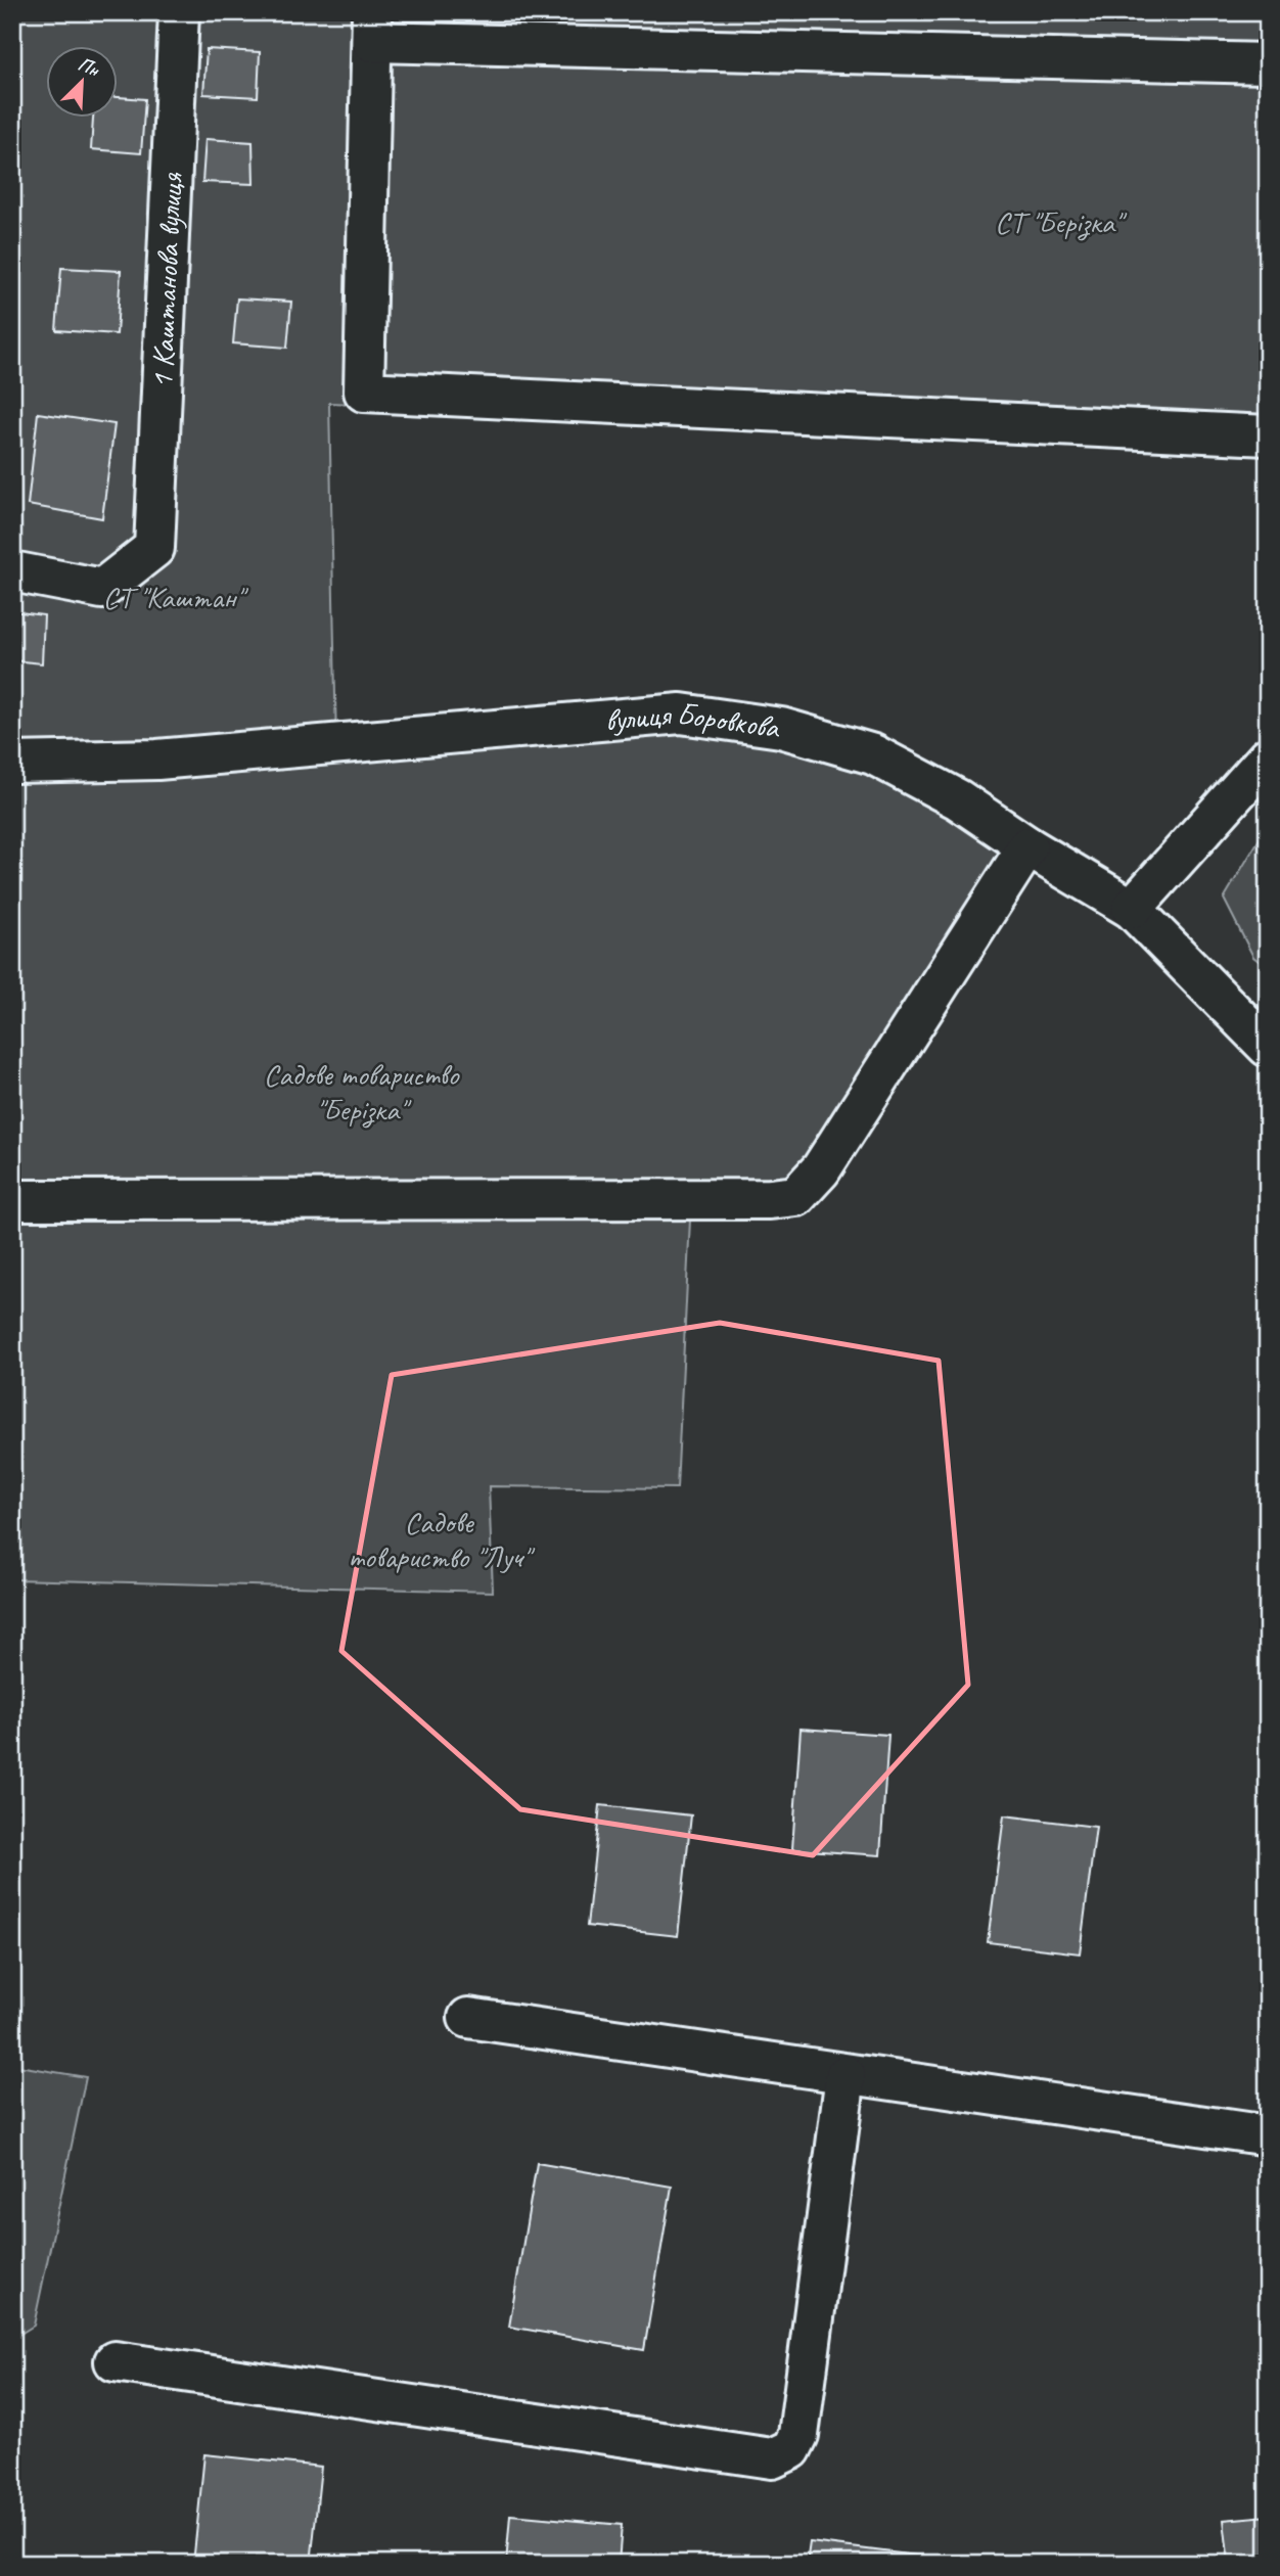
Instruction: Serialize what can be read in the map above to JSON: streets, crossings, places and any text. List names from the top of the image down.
{
  "streets": {
    "street": ["1 Каштанова вулиця", "вулиця Боровкова"]
  },
  "parks": [
    "СТ \"Берізка\"",
    "СТ \"Каштан\"",
    "Садове товариство \"Берізка\"",
    "Садове товариство \"Луч\""
  ],
  "north": "top right"
}
